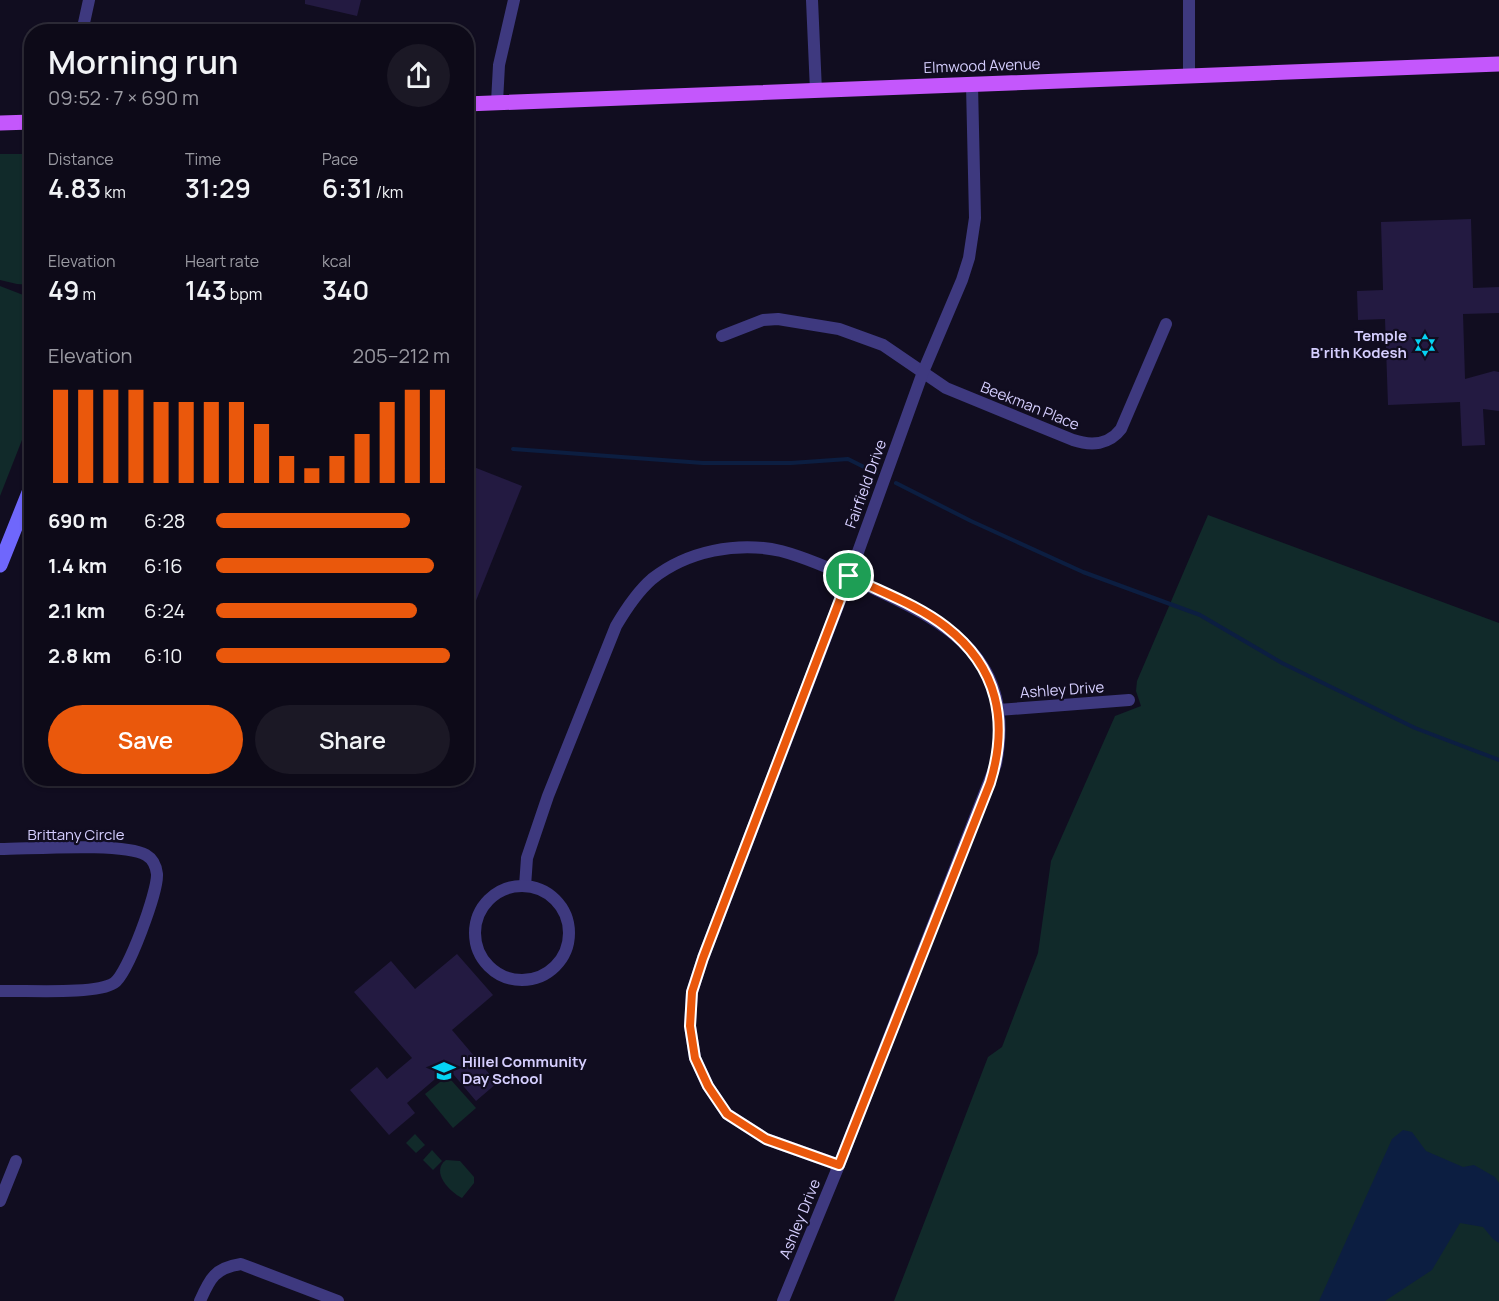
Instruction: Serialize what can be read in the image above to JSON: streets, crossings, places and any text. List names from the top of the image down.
{
  "streets": {
    "main road": ["Elmwood Avenue"],
    "street": [
      "Beekman Place",
      "Fairfield Drive",
      "Ashley Drive",
      "Brittany Circle"
    ]
  },
  "crossings": [
    ["Elmwood Avenue", "Fairfield Drive"],
    ["Beekman Place", "Fairfield Drive"],
    ["Fairfield Drive", "Ashley Drive"]
  ],
  "places": {
    "synagogue": ["Temple B'rith Kodesh"],
    "school or university": ["Hillel Community Day School"]
  },
  "page": {
    "heading": ["Morning run", "09:52 · 7 × 690 m"],
    "stats": [
      ["Distance", "4.83 km"],
      ["Time", "31:29"],
      ["Pace", "6:31 /km"],
      ["Elevation", "49 m"],
      ["Heart rate", "143 bpm"],
      ["kcal", "340"]
    ],
    "chart": ["Elevation", "205–212 m"],
    "list": [
      {
        "name": "690 m",
        "note": "6:28"
      },
      {
        "name": "1.4 km",
        "note": "6:16"
      },
      {
        "name": "2.1 km",
        "note": "6:24"
      },
      {
        "name": "2.8 km",
        "note": "6:10"
      }
    ],
    "buttons": ["Save", "Share"]
  }
}
